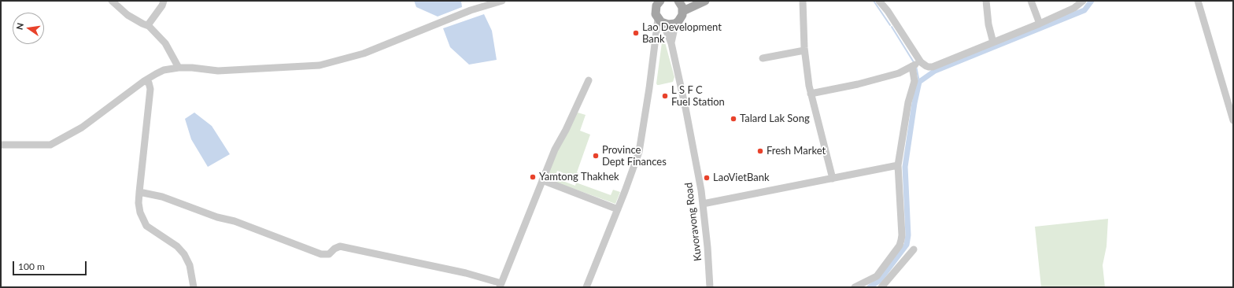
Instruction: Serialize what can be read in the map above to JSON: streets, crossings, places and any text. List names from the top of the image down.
{
  "streets": {
    "street": ["Kuvoravong Road"]
  },
  "places": [
    "Lao Development Bank",
    "L S F C Fuel Station",
    "Talard Lak Song",
    "Fresh Market",
    "Province Dept Finances",
    "Yamtong Thakhek",
    "LaoVietBank"
  ],
  "scale_bar": "100 m",
  "north": "left"
}
